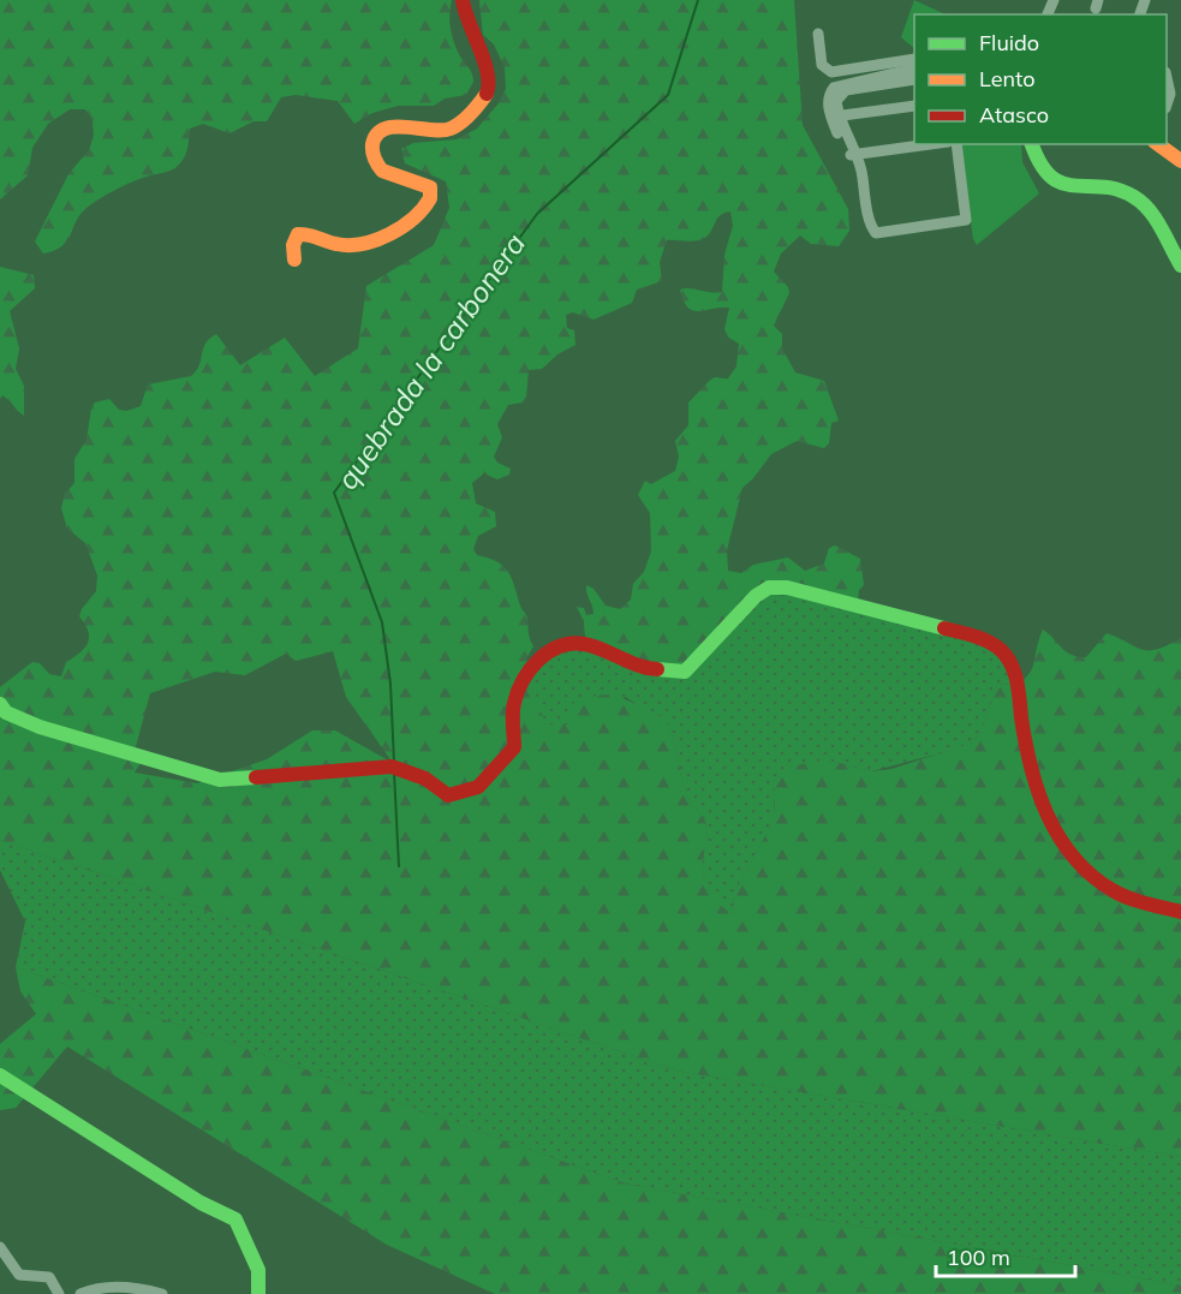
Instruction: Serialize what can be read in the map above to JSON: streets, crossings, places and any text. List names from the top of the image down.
{
  "water": ["quebrada la carbonera"],
  "legend": ["Fluido", "Lento", "Atasco"],
  "scale_bar": "100 m"
}
